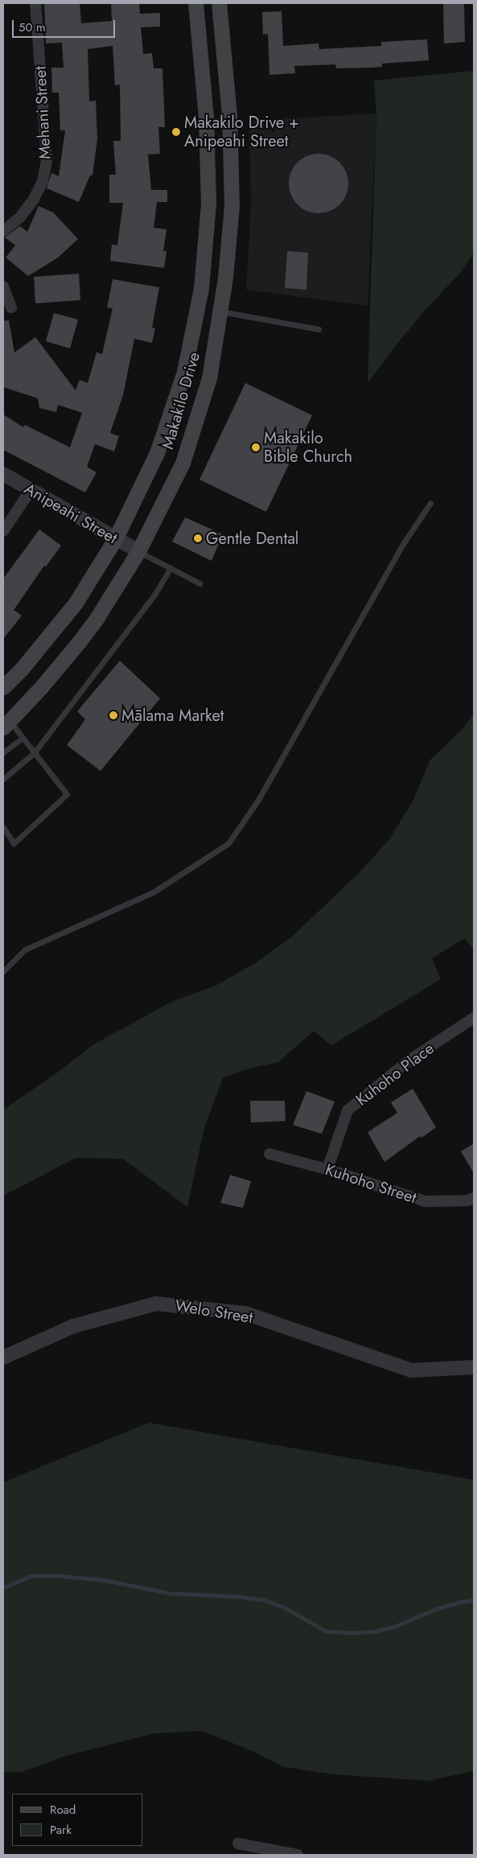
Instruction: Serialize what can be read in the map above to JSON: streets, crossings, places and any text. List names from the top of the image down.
{
  "streets": {
    "main road": ["Makakilo Drive"],
    "street": [
      "Mehani Street",
      "Anipeahi Street",
      "Kuhoho Place",
      "Kuhoho Street",
      "Welo Street"
    ]
  },
  "crossings": [
    ["Makakilo Drive", "Anipeahi Street"],
    ["Kuhoho Place", "Kuhoho Street"]
  ],
  "places": [
    "Makakilo Drive + Anipeahi Street",
    "Makakilo Bible Church",
    "Gentle Dental",
    "Mālama Market"
  ],
  "legend": ["Road", "Park"],
  "scale_bar": "50 m"
}
